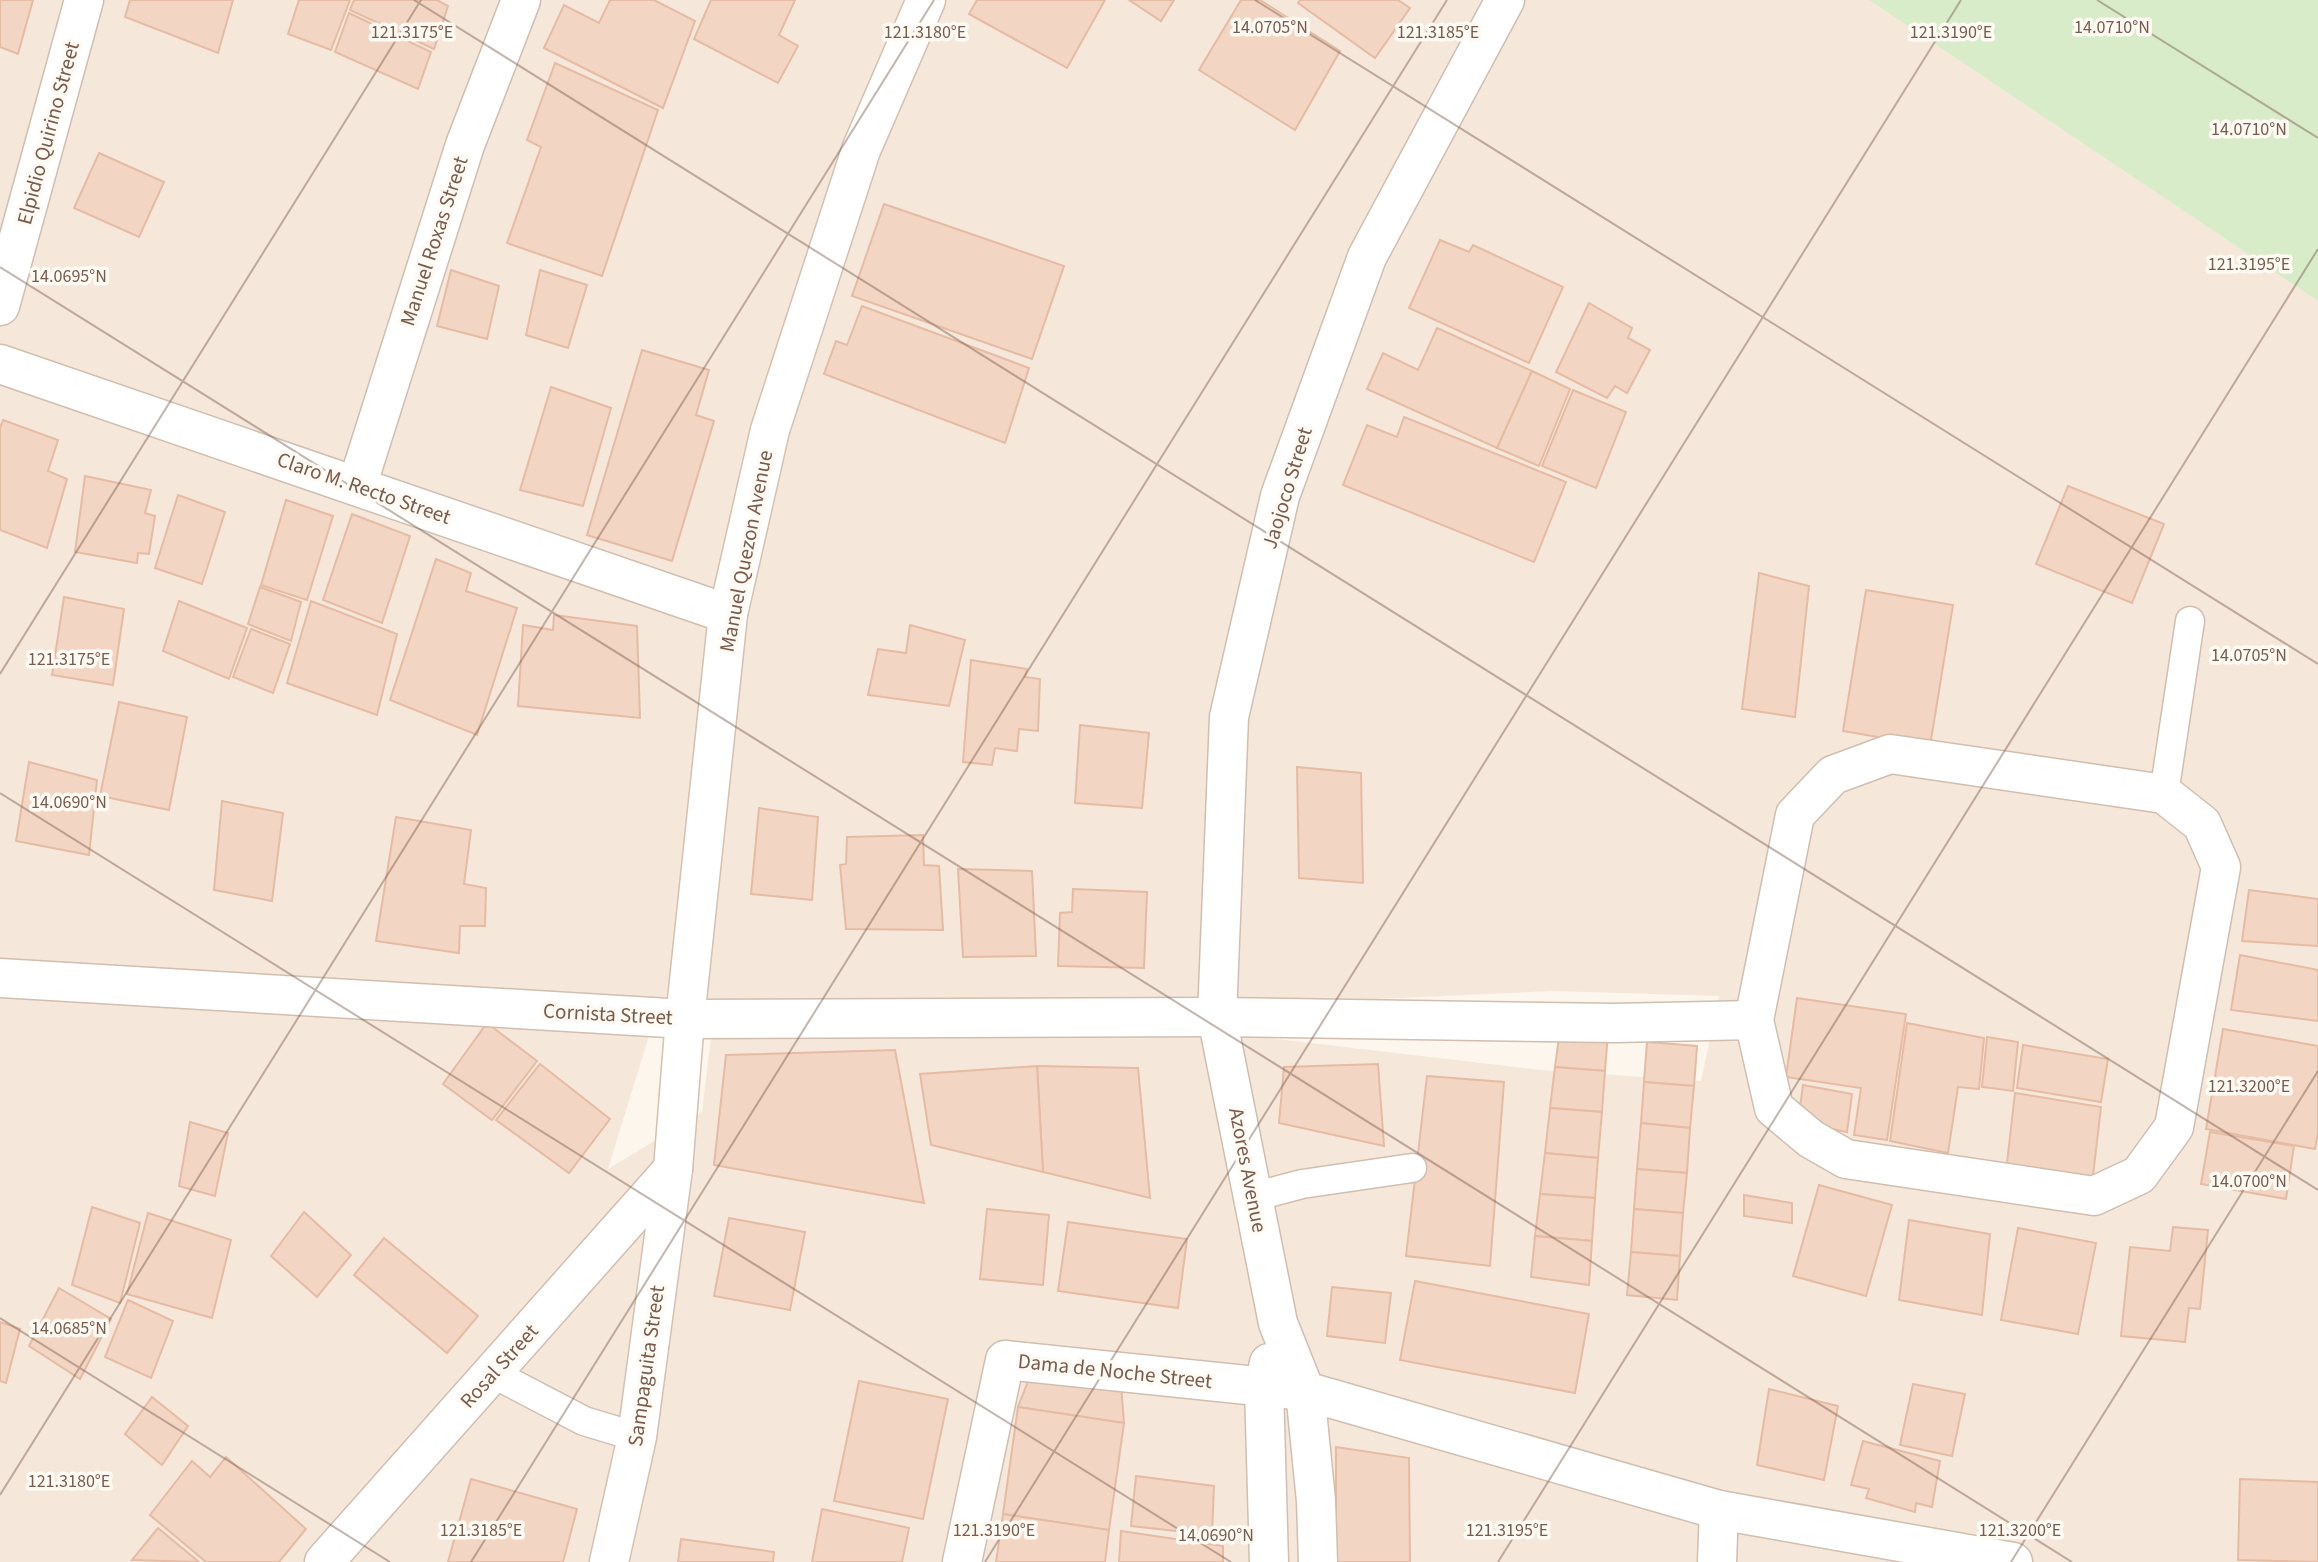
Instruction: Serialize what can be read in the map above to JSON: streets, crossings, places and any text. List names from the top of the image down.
{
  "streets": {
    "street": [
      "Elpidio Quirino Street",
      "Manuel Roxas Street",
      "Claro M. Recto Street",
      "Jaojoco Street",
      "Manuel Quezon Avenue",
      "Cornista Street",
      "Azores Avenue",
      "Rosal Street",
      "Sampaguita Street",
      "Dama de Noche Street"
    ]
  },
  "crossings": [
    ["Manuel Roxas Street", "Claro M. Recto Street"],
    ["Claro M. Recto Street", "Manuel Quezon Avenue"],
    ["Jaojoco Street", "Cornista Street"],
    ["Jaojoco Street", "Azores Avenue"],
    ["Manuel Quezon Avenue", "Cornista Street"],
    ["Manuel Quezon Avenue", "Rosal Street"],
    ["Manuel Quezon Avenue", "Sampaguita Street"],
    ["Cornista Street", "Azores Avenue"],
    ["Azores Avenue", "Dama de Noche Street"],
    ["Rosal Street", "Sampaguita Street"]
  ],
  "coordinates": [
    "14.0710°N",
    "14.0705°N",
    "121.3185°E",
    "121.3175°E",
    "121.3180°E",
    "121.3190°E",
    "121.3195°E",
    "14.0695°N",
    "14.0690°N",
    "121.3200°E",
    "14.0700°N",
    "14.0685°N"
  ]
}
